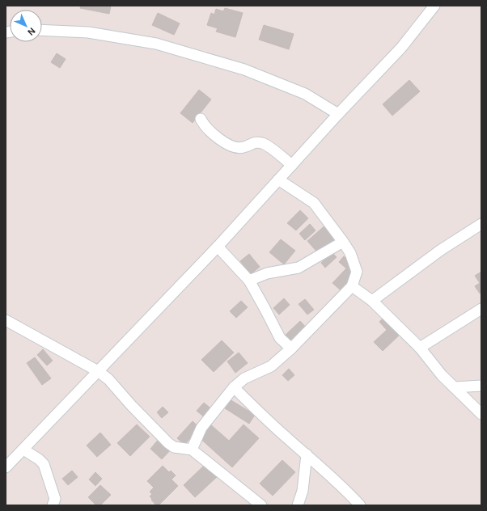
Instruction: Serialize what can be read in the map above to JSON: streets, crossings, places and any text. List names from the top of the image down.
{
  "north": "bottom right"
}
